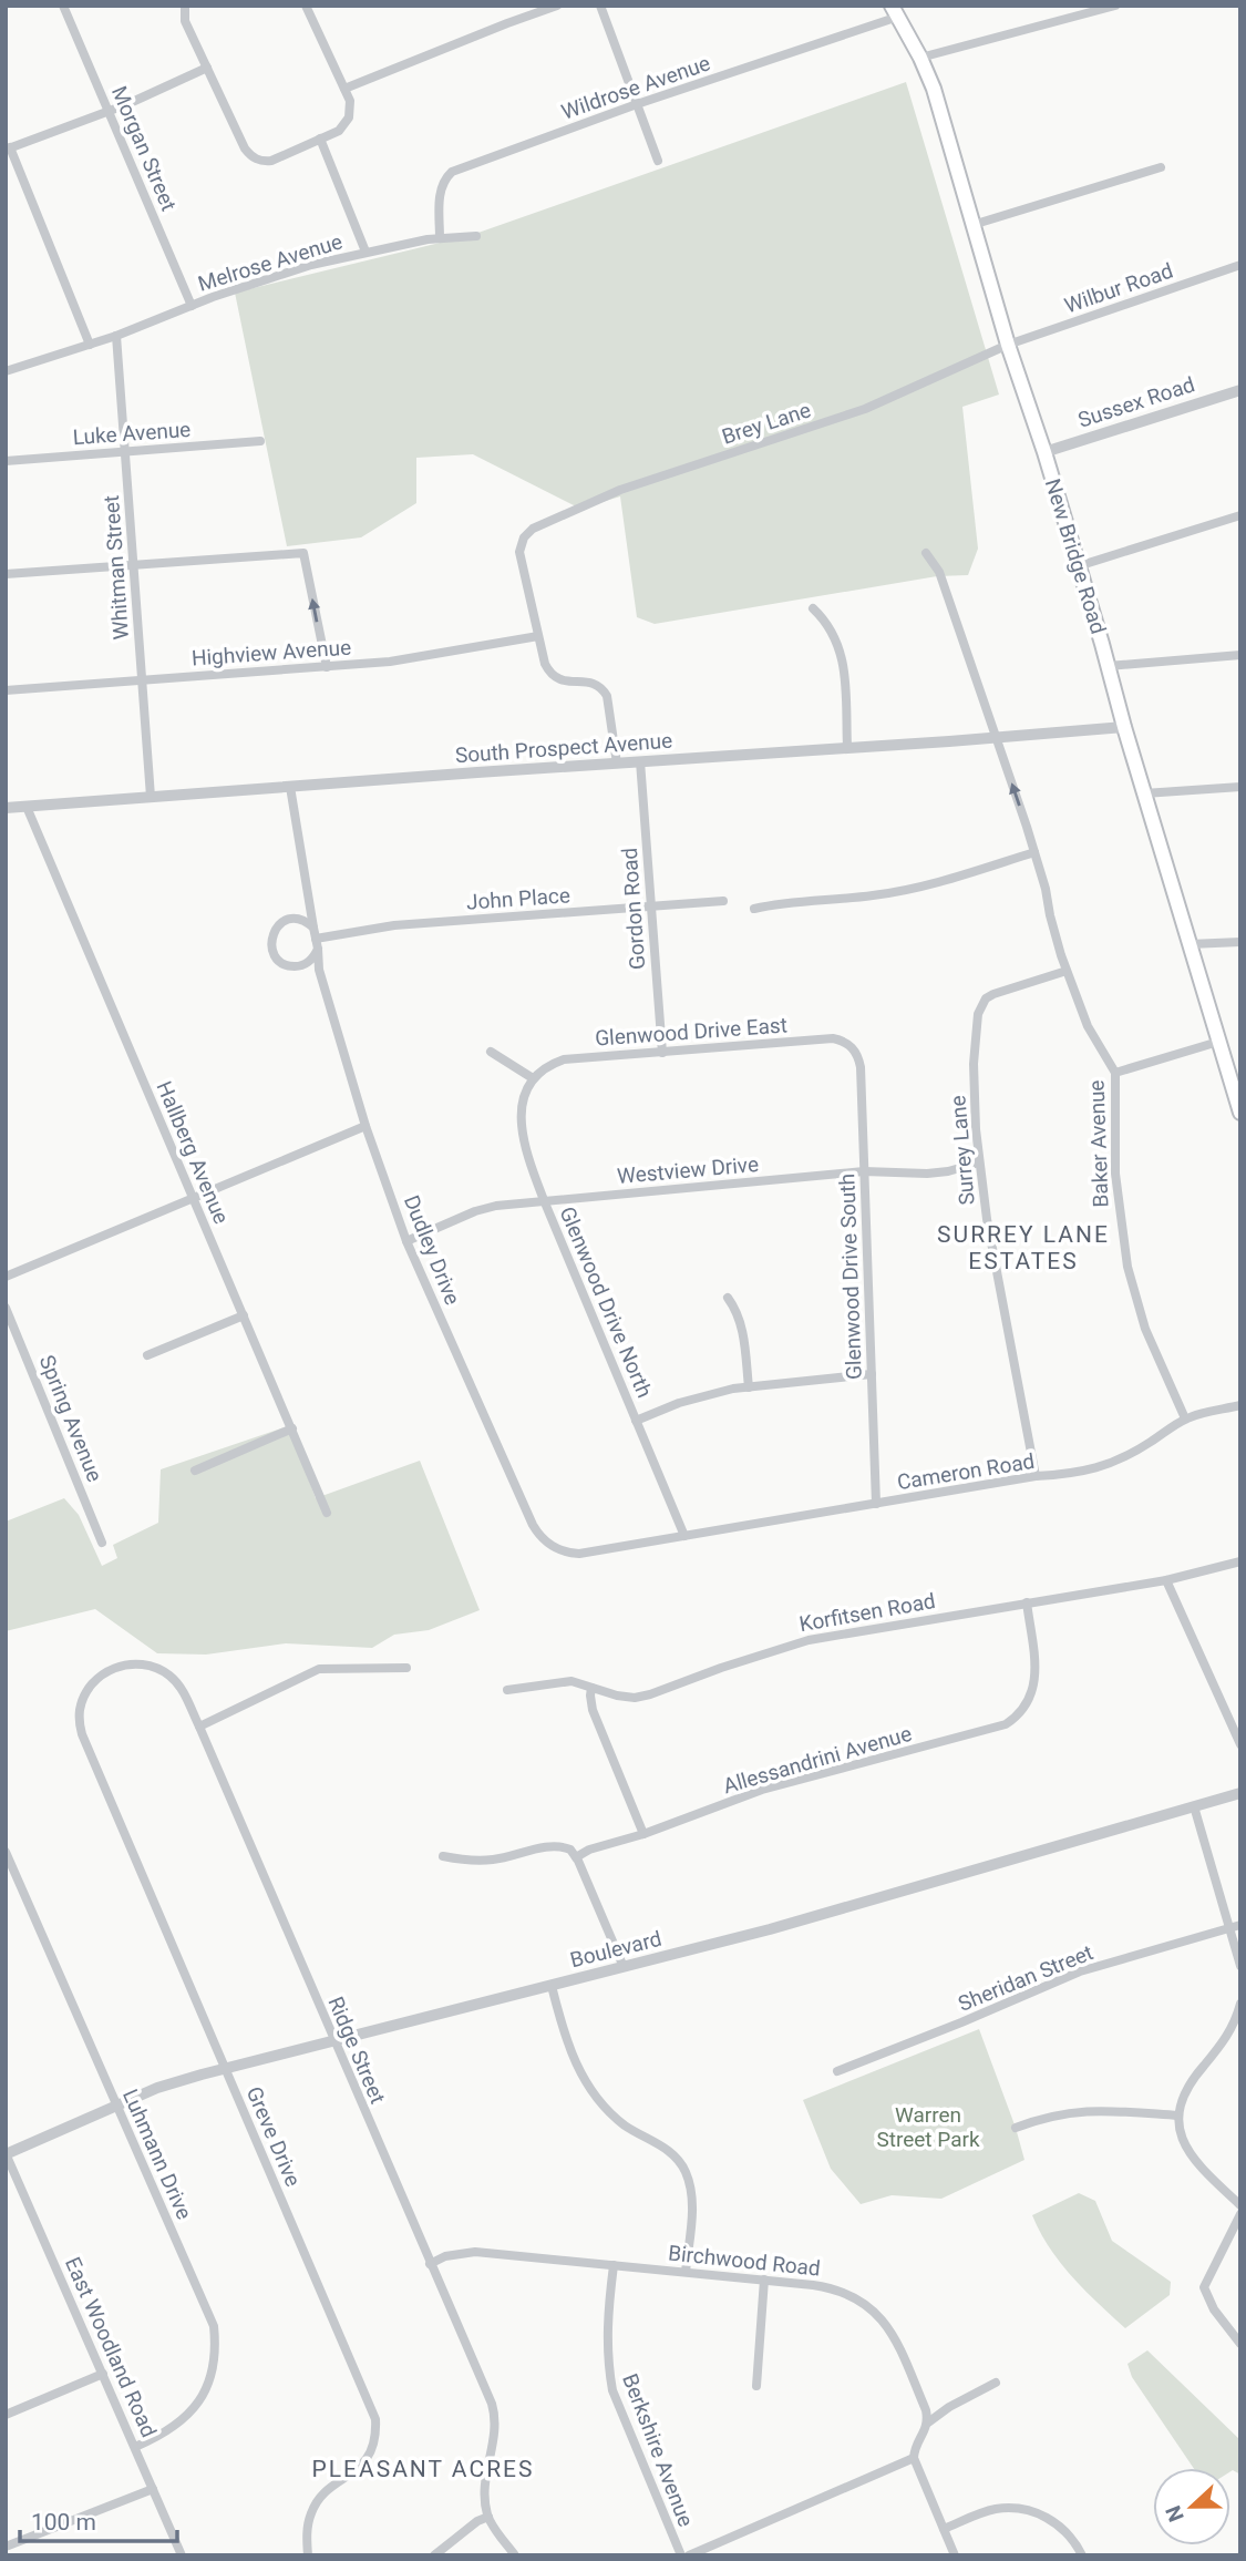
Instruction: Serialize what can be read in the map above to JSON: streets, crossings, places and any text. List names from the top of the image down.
{
  "streets": {
    "main road": ["New Bridge Road"],
    "street": [
      "Wildrose Avenue",
      "Morgan Street",
      "Melrose Avenue",
      "Wilbur Road",
      "Sussex Road",
      "Brey Lane",
      "Luke Avenue",
      "Whitman Street",
      "Highview Avenue",
      "South Prospect Avenue",
      "John Place",
      "Gordon Road",
      "Glenwood Drive East",
      "Baker Avenue",
      "Surrey Lane",
      "Hallberg Avenue",
      "Westview Drive",
      "Dudley Drive",
      "Glenwood Drive South",
      "Glenwood Drive North",
      "Spring Avenue",
      "Cameron Road",
      "Korfitsen Road",
      "Allessandrini Avenue",
      "Boulevard",
      "Sheridan Street",
      "Ridge Street",
      "Greve Drive",
      "Luhmann Drive",
      "Birchwood Road",
      "East Woodland Road",
      "Berkshire Avenue"
    ]
  },
  "crossings": [
    ["Wildrose Avenue", "Melrose Avenue"],
    ["Wildrose Avenue", "New Bridge Road"],
    ["Morgan Street", "Melrose Avenue"],
    ["Melrose Avenue", "Whitman Street"],
    ["Wilbur Road", "Brey Lane"],
    ["Wilbur Road", "New Bridge Road"],
    ["Sussex Road", "New Bridge Road"],
    ["Brey Lane", "New Bridge Road"],
    ["Brey Lane", "Highview Avenue"],
    ["Luke Avenue", "Whitman Street"],
    ["New Bridge Road", "South Prospect Avenue"],
    ["Whitman Street", "Highview Avenue"],
    ["Whitman Street", "South Prospect Avenue"],
    ["South Prospect Avenue", "Gordon Road"],
    ["South Prospect Avenue", "Baker Avenue"],
    ["South Prospect Avenue", "Hallberg Avenue"],
    ["South Prospect Avenue", "Dudley Drive"],
    ["John Place", "Gordon Road"],
    ["John Place", "Dudley Drive"],
    ["Gordon Road", "Glenwood Drive East"],
    ["Glenwood Drive East", "Glenwood Drive South"],
    ["Glenwood Drive East", "Glenwood Drive North"],
    ["Baker Avenue", "Surrey Lane"],
    ["Baker Avenue", "Cameron Road"],
    ["Surrey Lane", "Westview Drive"],
    ["Surrey Lane", "Cameron Road"],
    ["Westview Drive", "Dudley Drive"],
    ["Westview Drive", "Glenwood Drive South"],
    ["Westview Drive", "Glenwood Drive North"],
    ["Dudley Drive", "Cameron Road"],
    ["Glenwood Drive South", "Cameron Road"],
    ["Glenwood Drive North", "Cameron Road"],
    ["Korfitsen Road", "Allessandrini Avenue"],
    ["Boulevard", "Ridge Street"],
    ["Boulevard", "Greve Drive"],
    ["Boulevard", "Luhmann Drive"],
    ["Boulevard", "East Woodland Road"],
    ["Ridge Street", "Greve Drive"],
    ["Ridge Street", "Birchwood Road"],
    ["Luhmann Drive", "East Woodland Road"],
    ["Birchwood Road", "Berkshire Avenue"]
  ],
  "districts": ["SURREY LANE ESTATES", "PLEASANT ACRES"],
  "parks": ["Warren Street Park"],
  "scale_bar": "100 m",
  "north": "left"
}
